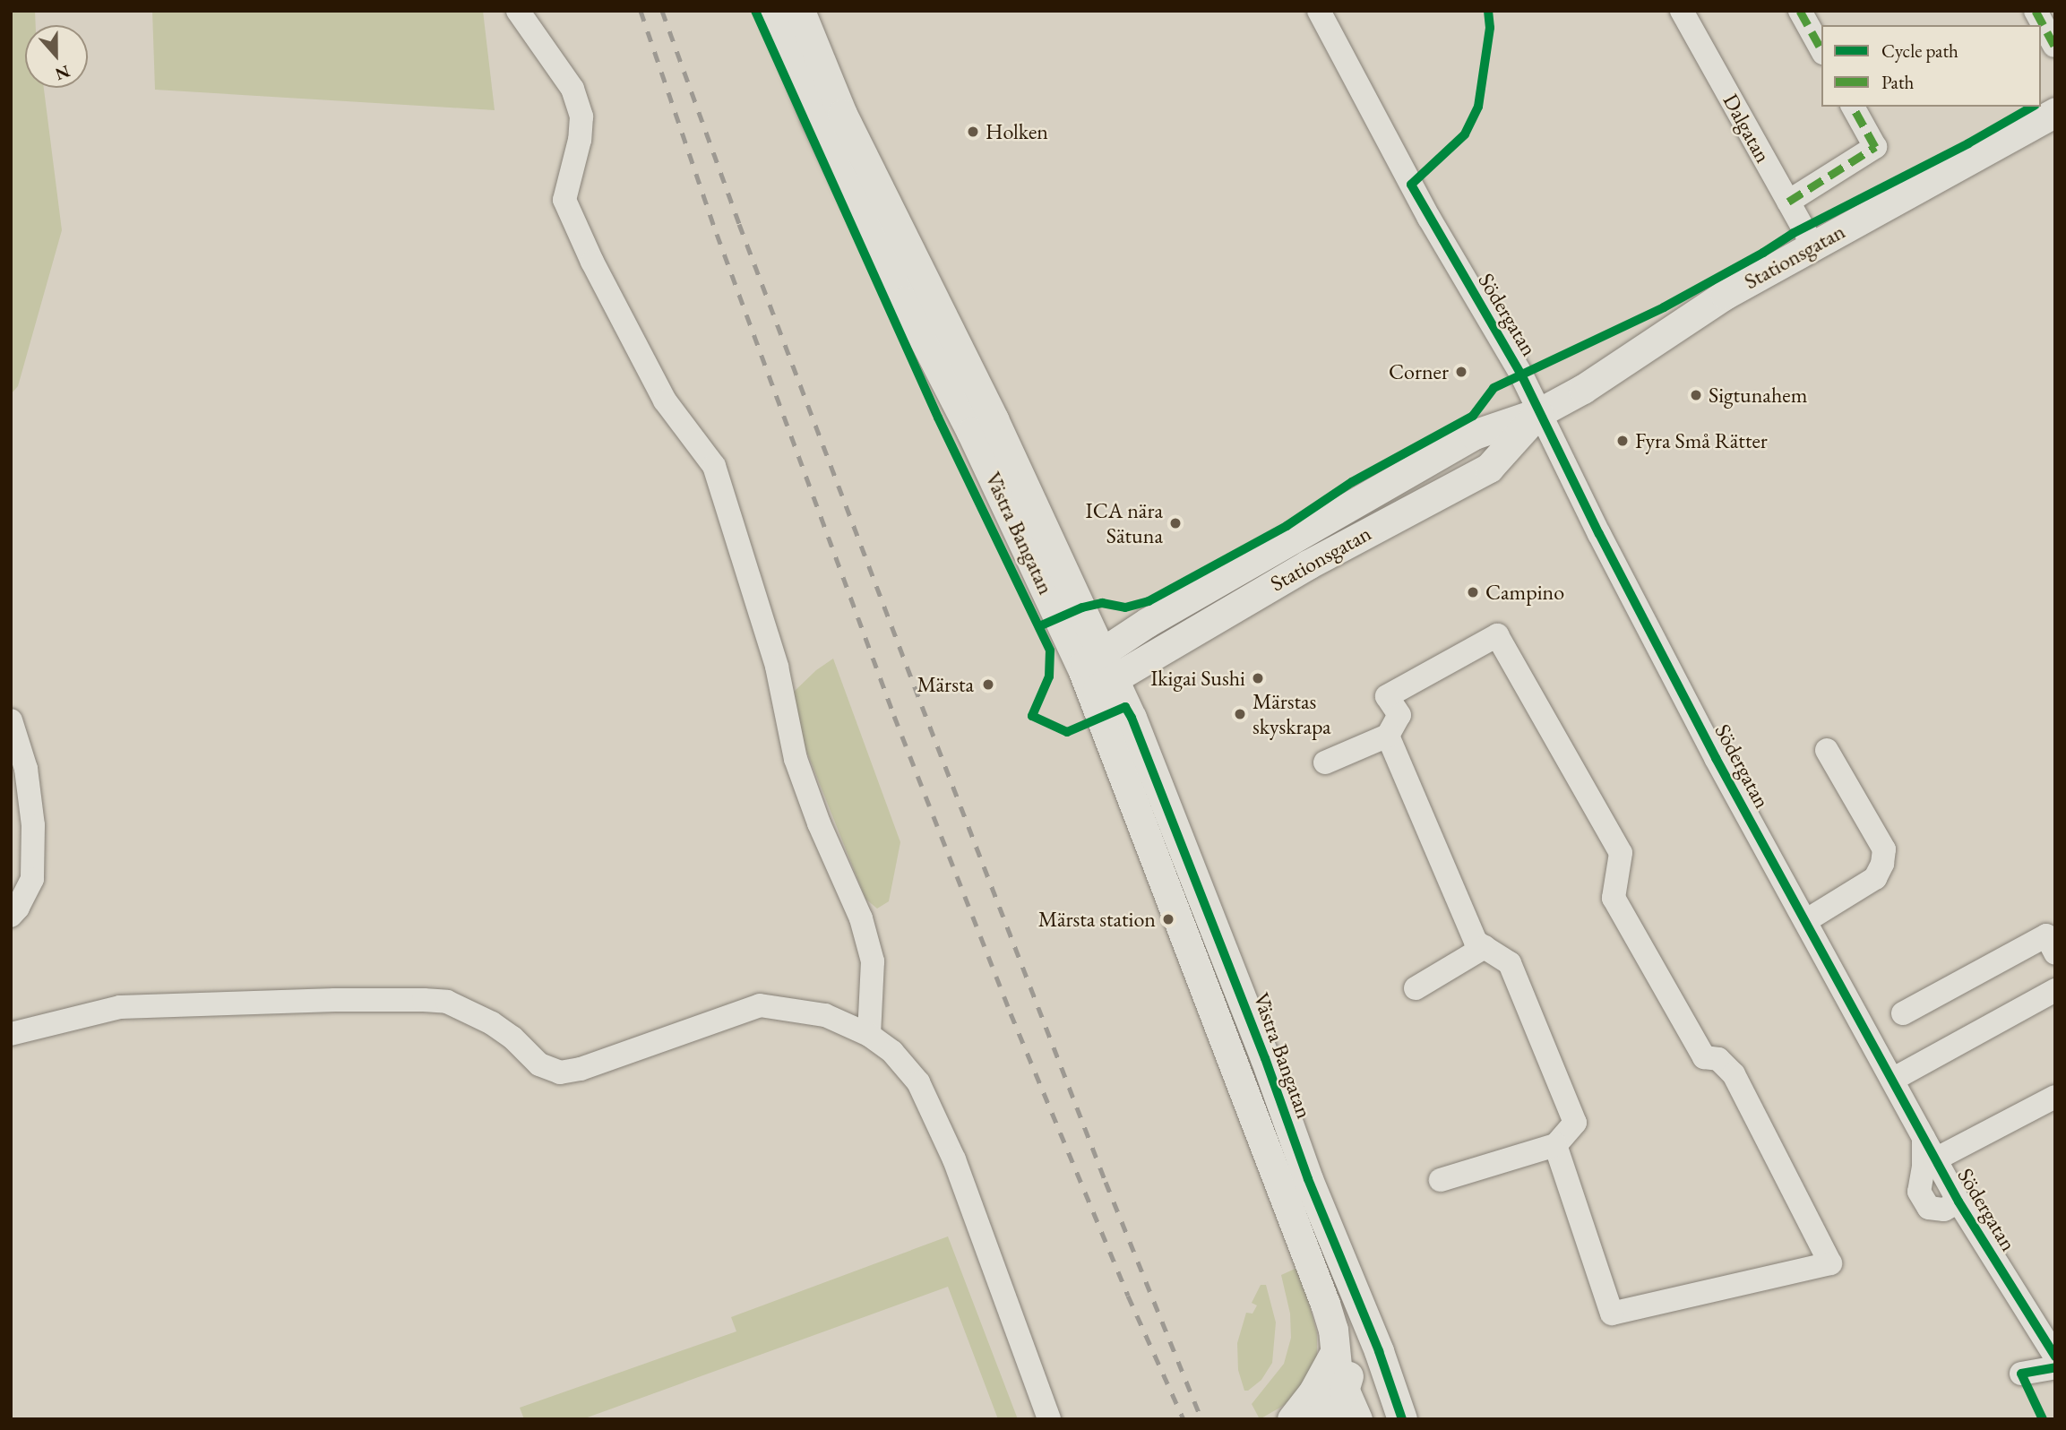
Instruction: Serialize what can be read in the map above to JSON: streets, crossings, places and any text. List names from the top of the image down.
{
  "streets": {
    "street": [
      "Dalgatan",
      "Stationsgatan",
      "Södergatan",
      "Västra Bangatan"
    ]
  },
  "crossings": [
    ["Dalgatan", "Stationsgatan"],
    ["Stationsgatan", "Södergatan"],
    ["Stationsgatan", "Västra Bangatan"]
  ],
  "places": [
    "Holken",
    "Corner",
    "Sigtunahem",
    "Fyra Små Rätter",
    "ICA nära Sätuna",
    "Campino",
    "Ikigai Sushi",
    "Märsta",
    "Märstas skyskrapa",
    "Märsta station"
  ],
  "legend": ["Cycle path", "Path"],
  "north": "bottom"
}
